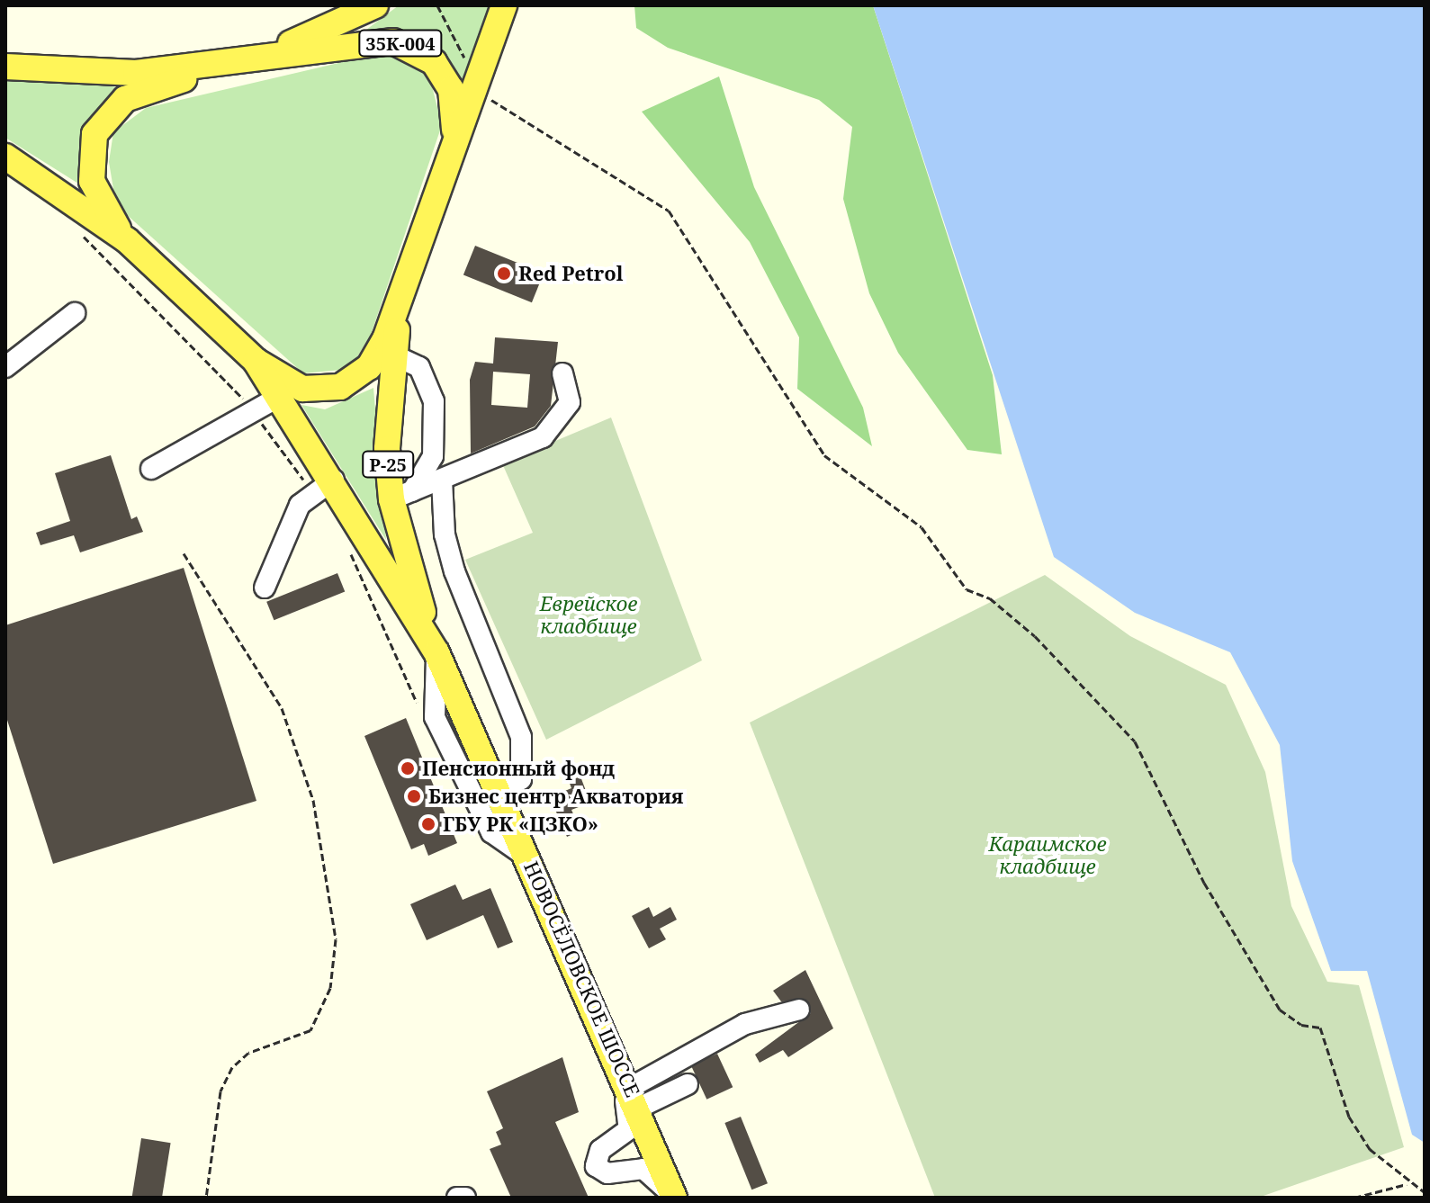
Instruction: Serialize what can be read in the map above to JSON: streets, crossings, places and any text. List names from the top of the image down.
{
  "streets": {
    "main road": ["35К-004", "Р-25", "НОВОСЁЛОВСКОЕ ШОССЕ"]
  },
  "crossings": [
    ["35К-004", "НОВОСЁЛОВСКОЕ ШОССЕ"]
  ],
  "parks": ["Еврейское кладбище", "Караимское кладбище"],
  "places": [
    "Red Petrol",
    "Пенсионный фонд",
    "Бизнес центр Акватория",
    "ГБУ РК «ЦЗКО»"
  ]
}
